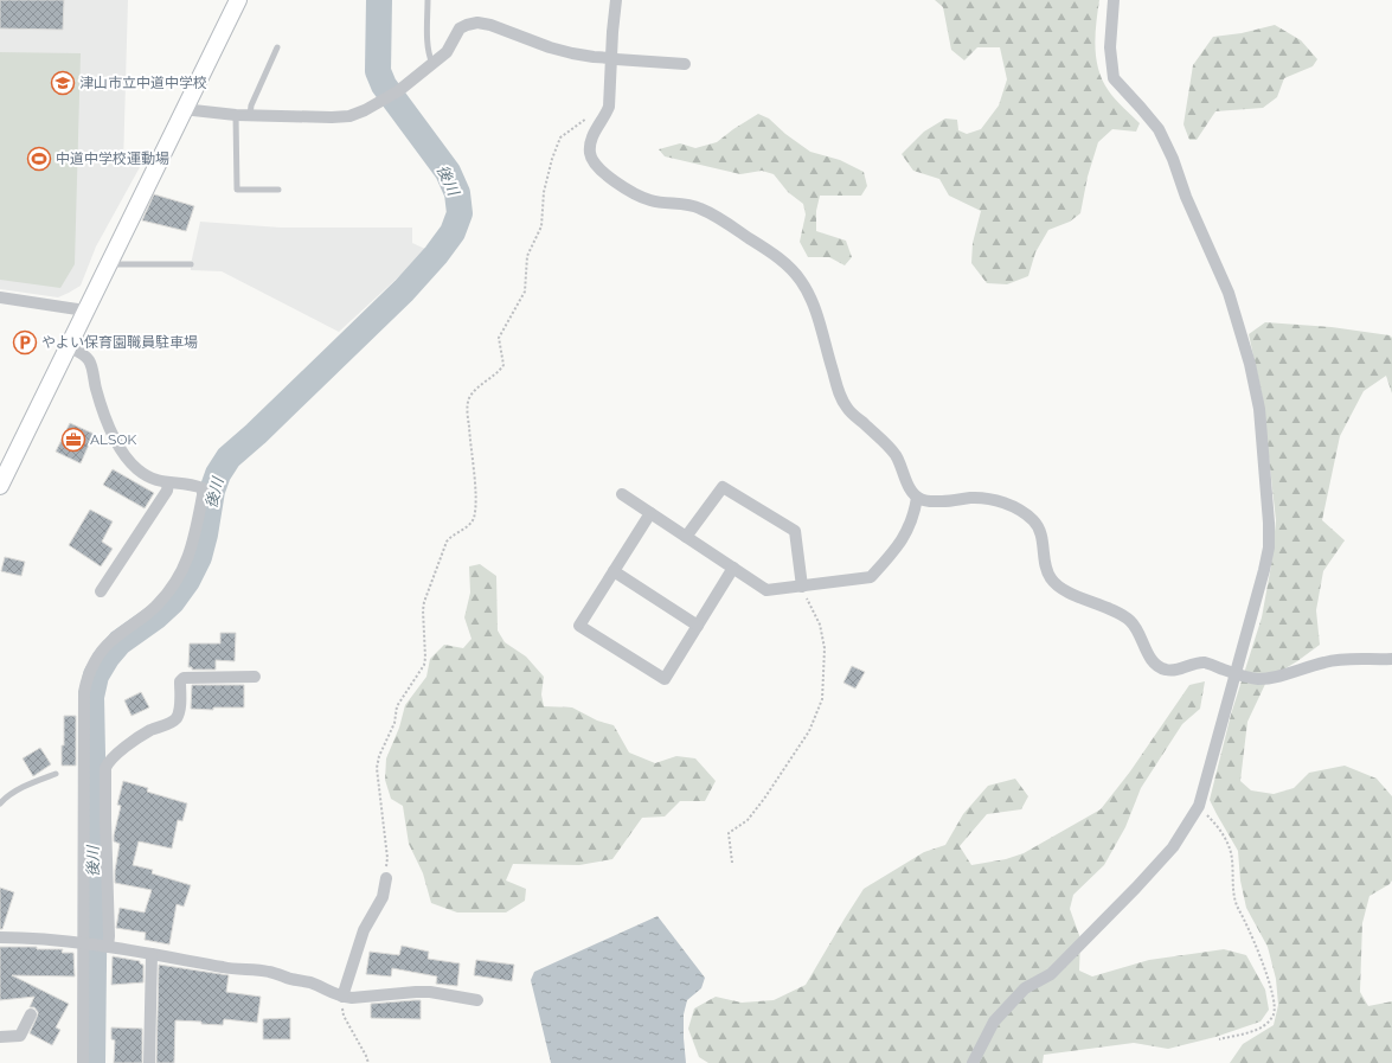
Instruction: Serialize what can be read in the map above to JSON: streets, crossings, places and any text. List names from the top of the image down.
{
  "water": ["後川"],
  "places": {
    "school or university": ["津山市立中道中学校"],
    "sports": ["中道中学校運動場"],
    "parking": ["やよい保育園職員駐車場"],
    "office": ["ALSOK"]
  }
}
